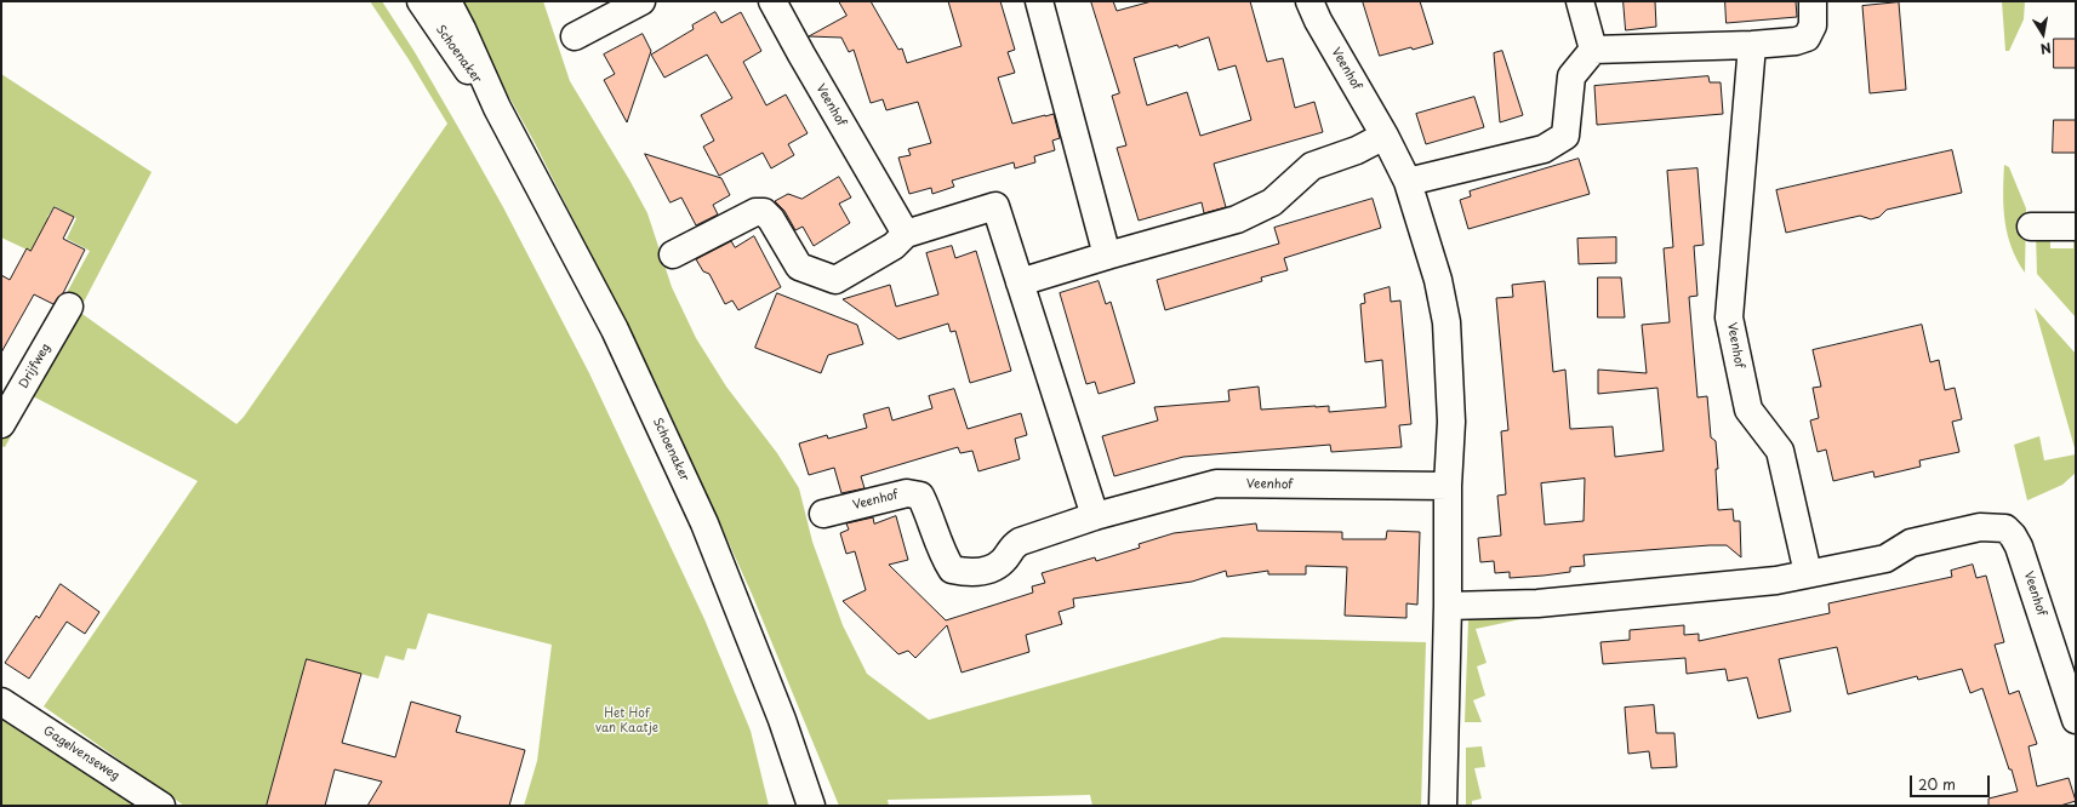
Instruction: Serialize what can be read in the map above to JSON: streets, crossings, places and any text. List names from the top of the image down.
{
  "streets": {
    "street": [
      "Schoenaker",
      "Veenhof",
      "Drijfweg",
      "Gagelvenseweg"
    ]
  },
  "parks": ["Het Hof van Kaatje"],
  "scale_bar": "20 m",
  "north": "bottom"
}
